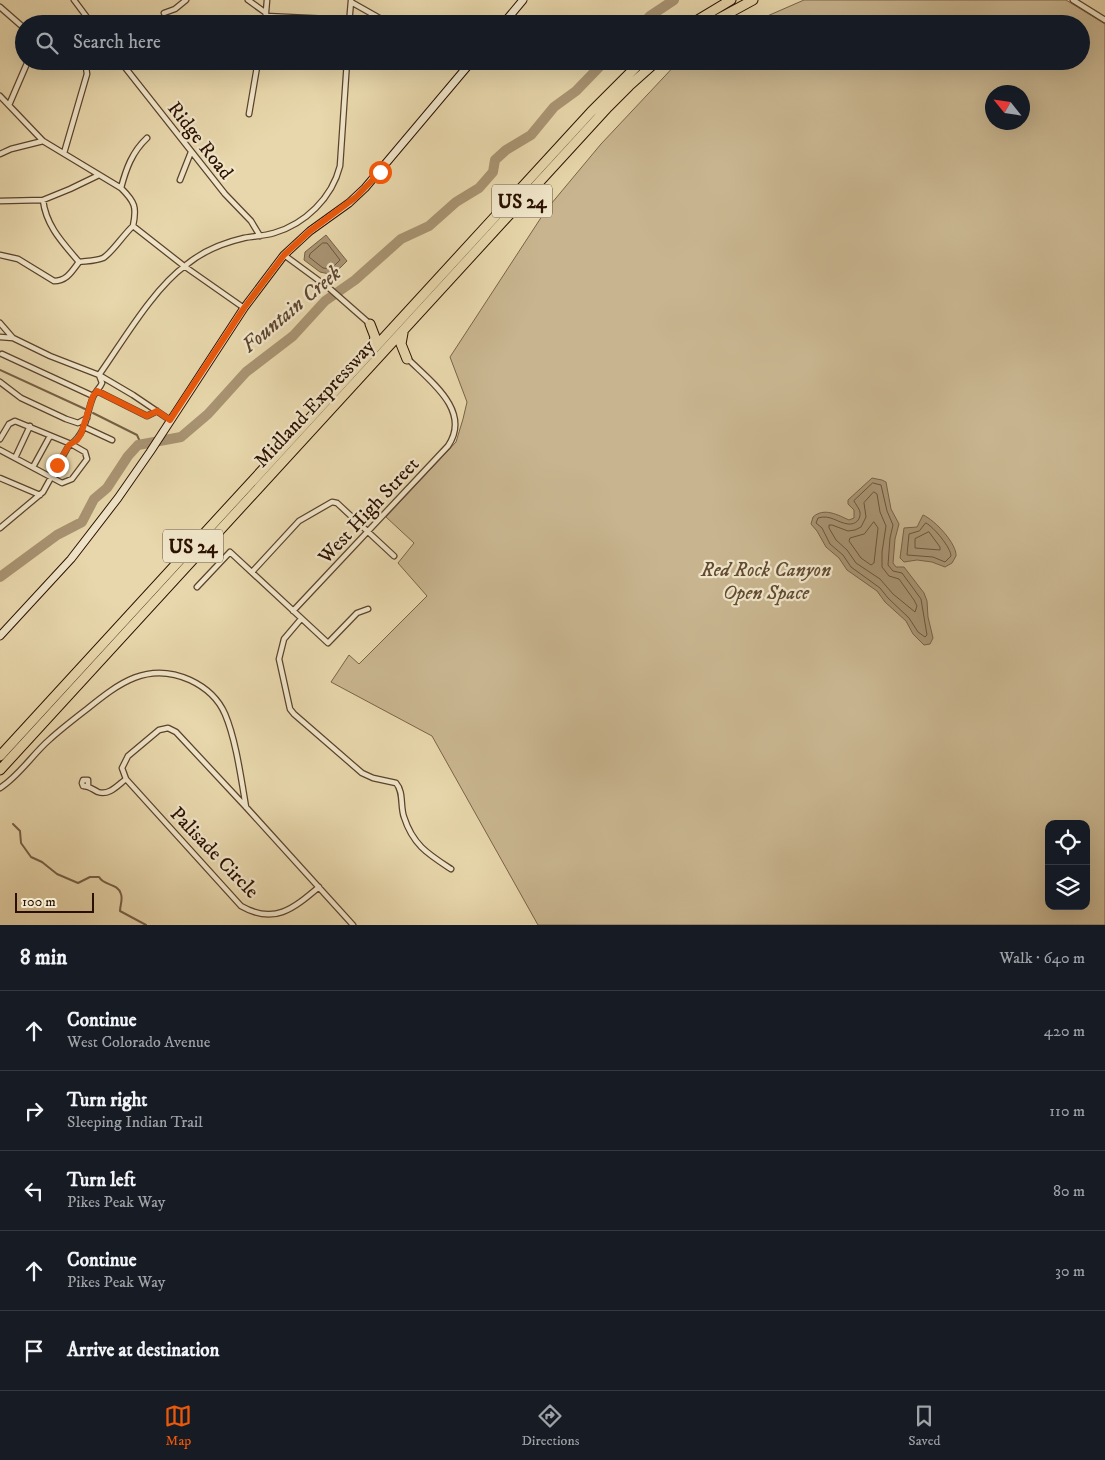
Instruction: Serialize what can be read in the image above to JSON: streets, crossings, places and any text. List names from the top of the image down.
{
  "streets": {
    "highway": ["US 24", "Midland Expressway"],
    "street": ["Ridge Road", "West High Street", "Palisade Circle"]
  },
  "water": ["Fountain Creek"],
  "parks": ["Red Rock Canyon Open Space"],
  "scale_bar": "100 m",
  "north": "top left",
  "page": {
    "search": "Search here",
    "scale": "100 m",
    "heading": ["8 min", "Walk · 640 m"],
    "list": [
      ["Continue", "West Colorado Avenue", "420 m"],
      ["Turn right", "Sleeping Indian Trail", "110 m"],
      ["Turn left", "Pikes Peak Way", "80 m"],
      ["Continue", "Pikes Peak Way", "30 m"],
      "Arrive at destination"
    ],
    "nav": ["Map", "Directions", "Saved"]
  }
}
